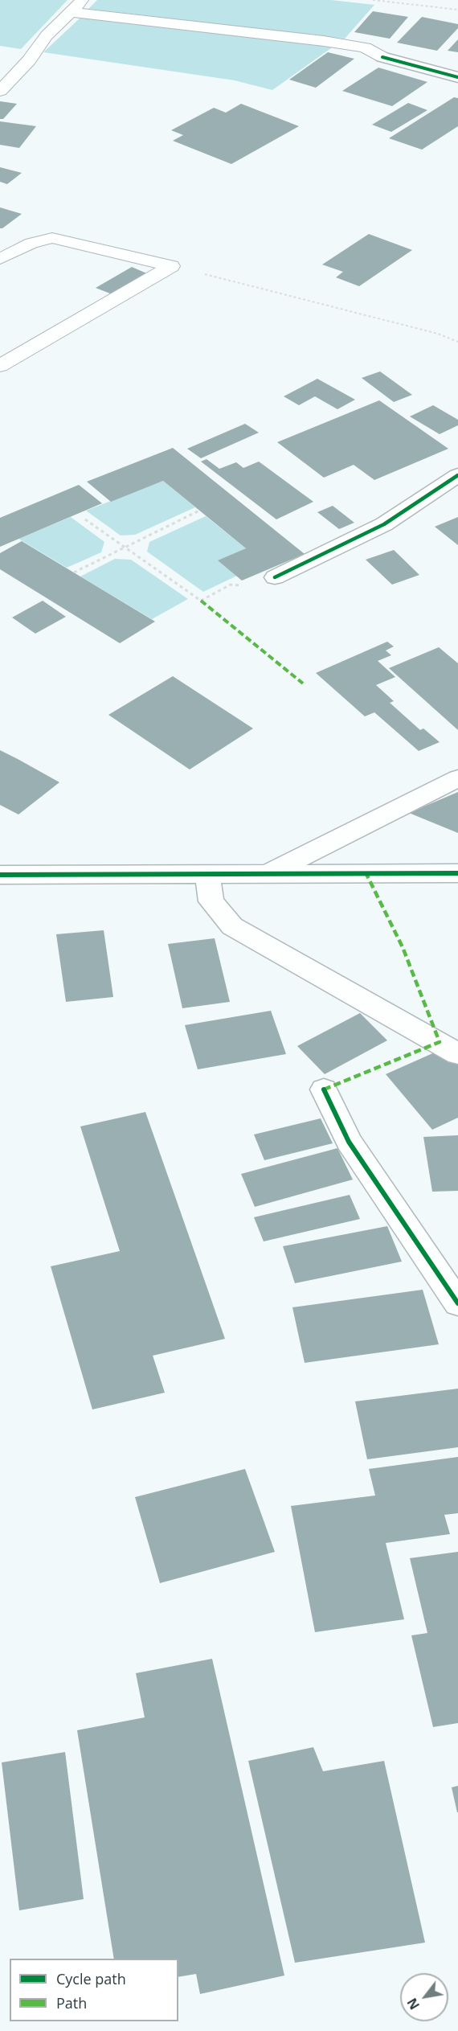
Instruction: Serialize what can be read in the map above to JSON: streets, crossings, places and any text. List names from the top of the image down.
{
  "legend": ["Cycle path", "Path"],
  "north": "bottom left"
}
